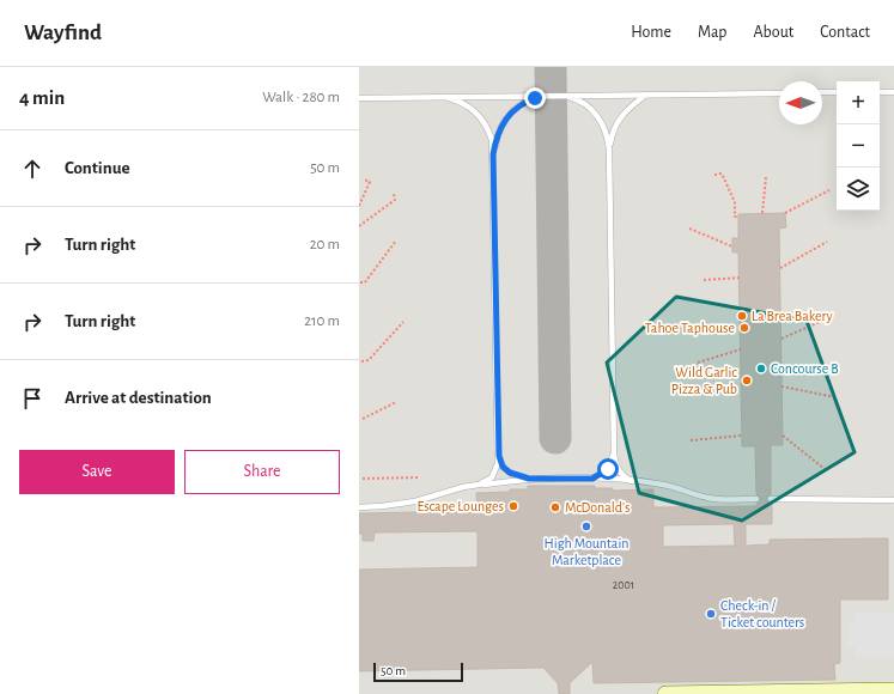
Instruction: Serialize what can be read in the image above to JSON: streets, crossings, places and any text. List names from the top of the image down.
{
  "places": [
    "La Brea Bakery",
    "Tahoe Taphouse",
    "Concourse B",
    "Wild Garlic Pizza & Pub",
    "Escape Lounges",
    "McDonald's",
    "High Mountain Marketplace",
    "Check-in / Ticket counters"
  ],
  "house_numbers": ["2001"],
  "scale_bar": "50 m",
  "north": "left",
  "page": {
    "header": "Wayfind",
    "nav": [
      "Home",
      "Map",
      "About",
      "Contact"
    ],
    "heading": ["4 min", "Walk · 280 m"],
    "map_buttons": ["+", "−"],
    "list": [
      ["Continue", "50 m"],
      ["Turn right", "20 m"],
      ["Turn right", "210 m"],
      "Arrive at destination"
    ],
    "buttons": ["Save", "Share"],
    "scale": "50 m"
  }
}
